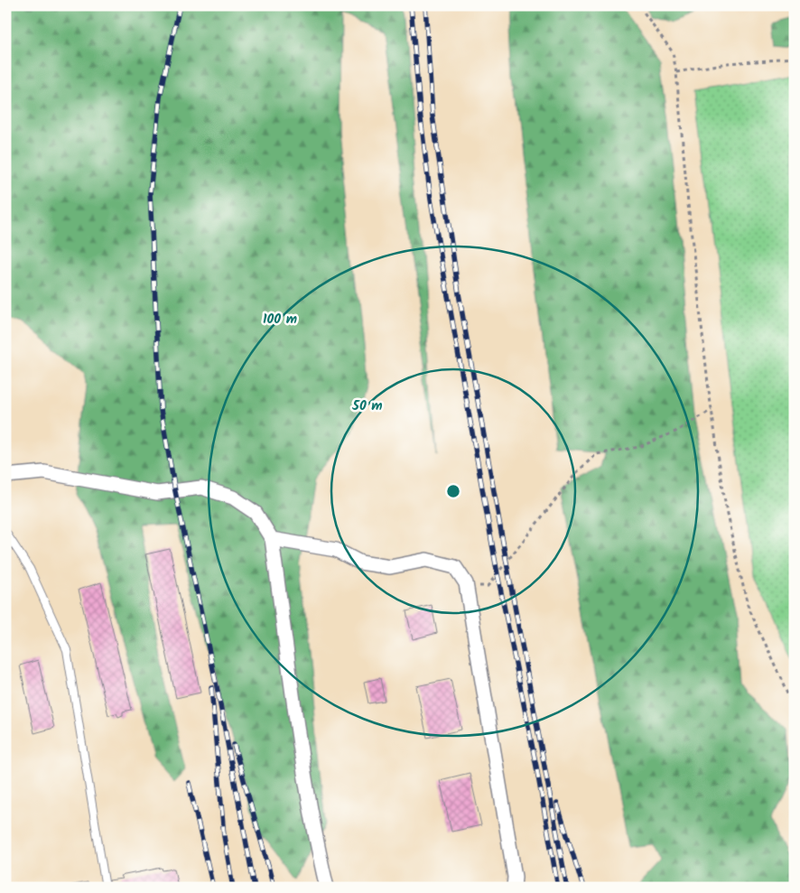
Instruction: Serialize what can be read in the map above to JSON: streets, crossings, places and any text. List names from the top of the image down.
{
  "rings": ["100 m", "50 m"]
}
